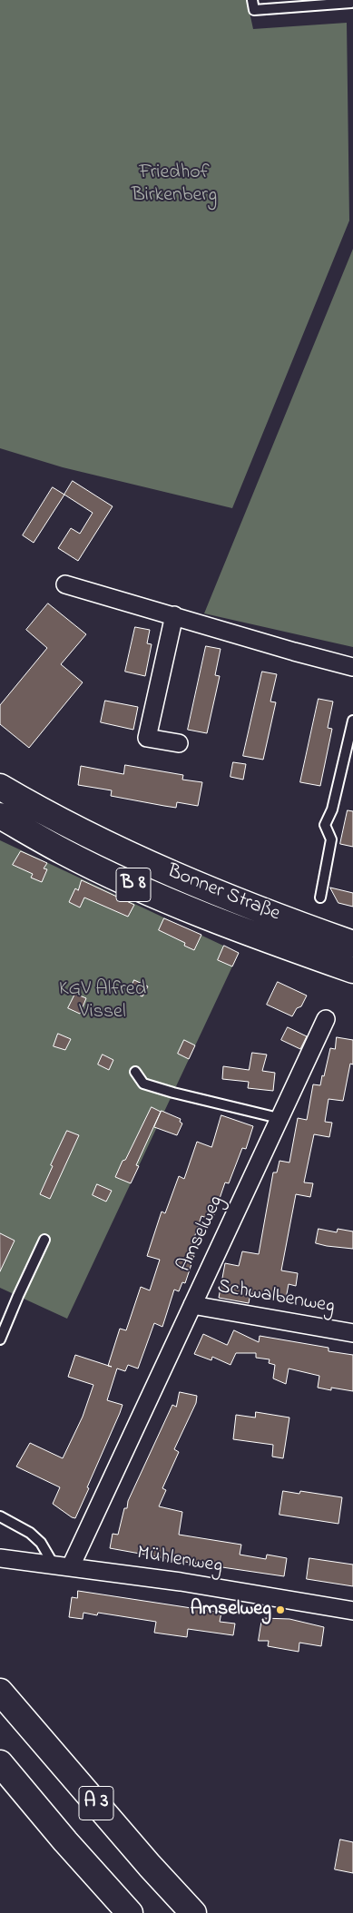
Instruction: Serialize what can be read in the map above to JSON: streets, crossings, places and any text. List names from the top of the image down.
{
  "streets": {
    "highway": ["B 8", "Bonner Straße", "A 3"],
    "street": ["Amselweg", "Schwalbenweg", "Mühlenweg"]
  },
  "crossings": [
    ["Amselweg", "Schwalbenweg"],
    ["Amselweg", "Mühlenweg"]
  ],
  "parks": ["Friedhof Birkenberg", "KGV Alfred Vissel"],
  "places": ["Amselweg"]
}
